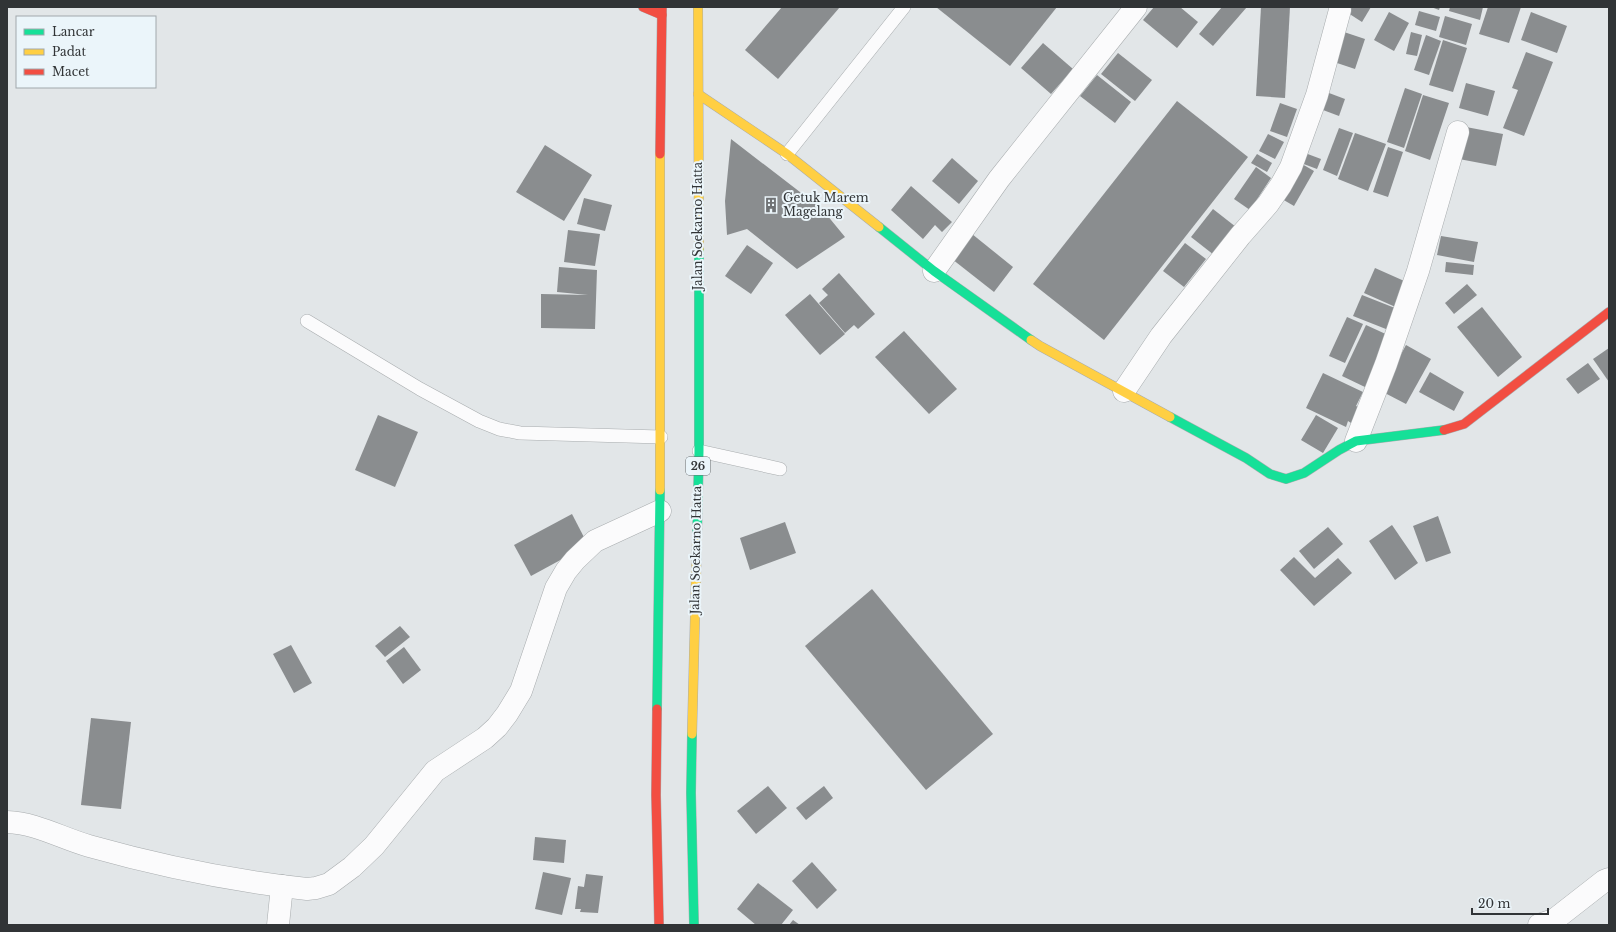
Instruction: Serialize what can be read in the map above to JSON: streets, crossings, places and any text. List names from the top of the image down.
{
  "streets": {
    "main road": ["Jalan Soekarno Hatta", "26"]
  },
  "places": {
    "building": ["Getuk Marem Magelang"]
  },
  "legend": ["Lancar", "Padat", "Macet"],
  "scale_bar": "20 m"
}
